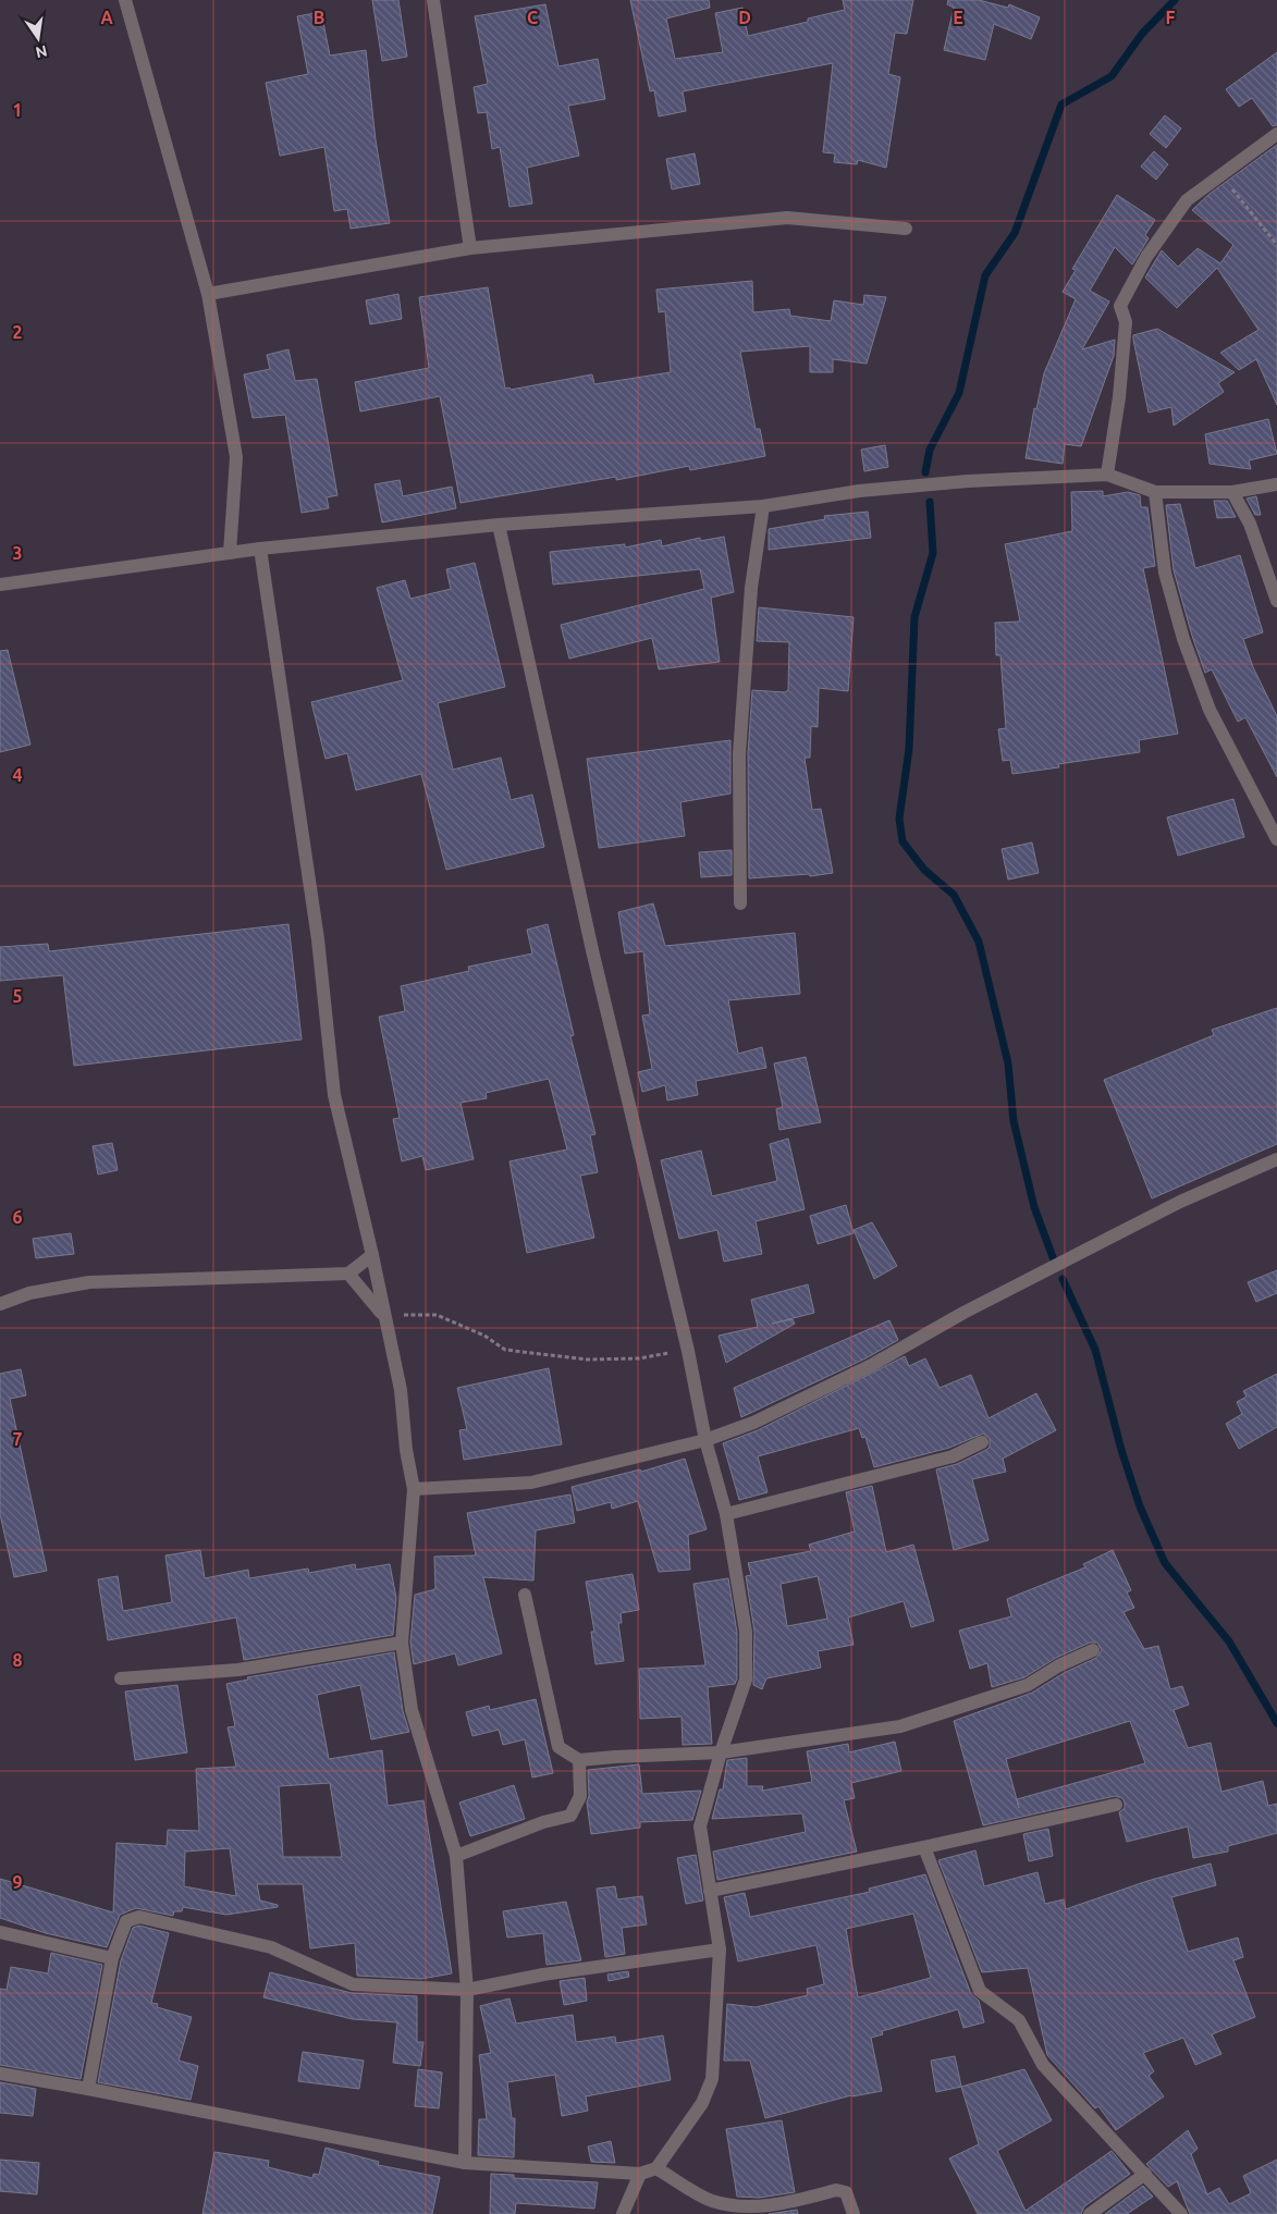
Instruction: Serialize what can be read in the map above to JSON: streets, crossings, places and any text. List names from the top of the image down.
{
  "north": "bottom",
  "grid": {
    "columns": [
      "A",
      "B",
      "C",
      "D",
      "E",
      "F"
    ],
    "rows": [
      "1",
      "2",
      "3",
      "4",
      "5",
      "6",
      "7",
      "8",
      "9"
    ]
  }
}
